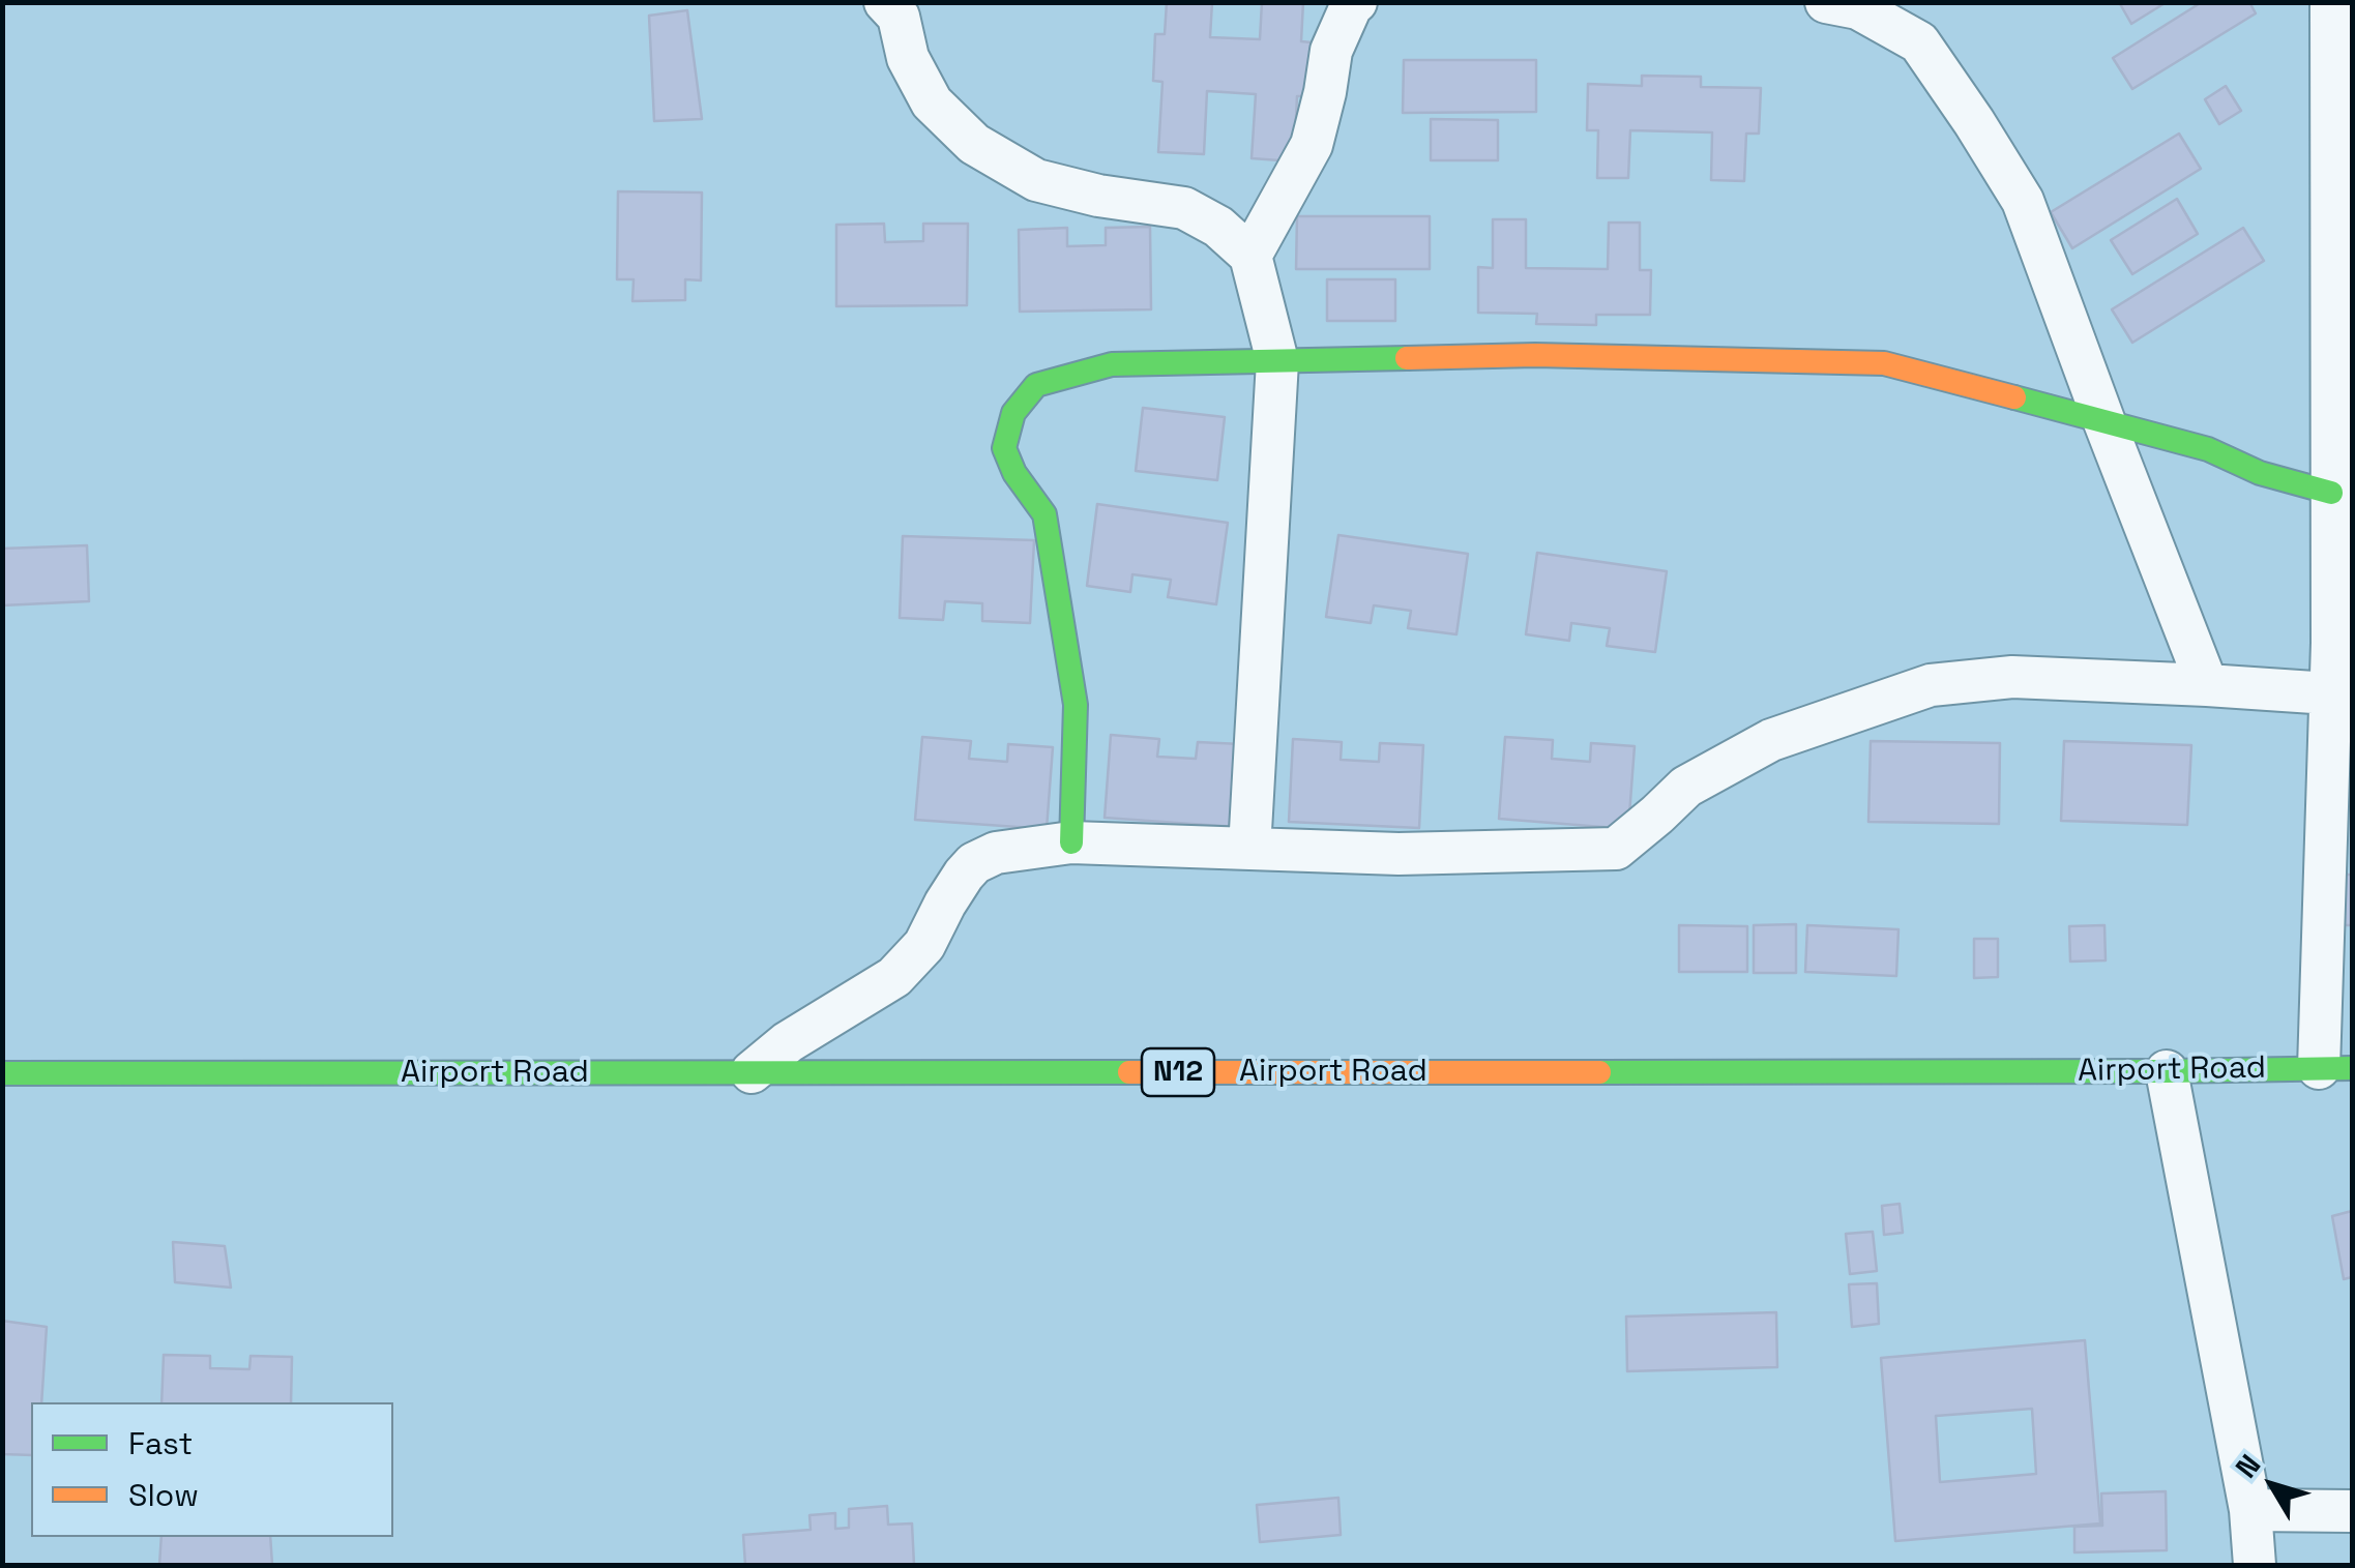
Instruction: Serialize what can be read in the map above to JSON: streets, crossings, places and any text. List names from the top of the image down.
{
  "streets": {
    "main road": ["Airport Road", "N12"]
  },
  "legend": ["Fast", "Slow"],
  "north": "top left"
}
